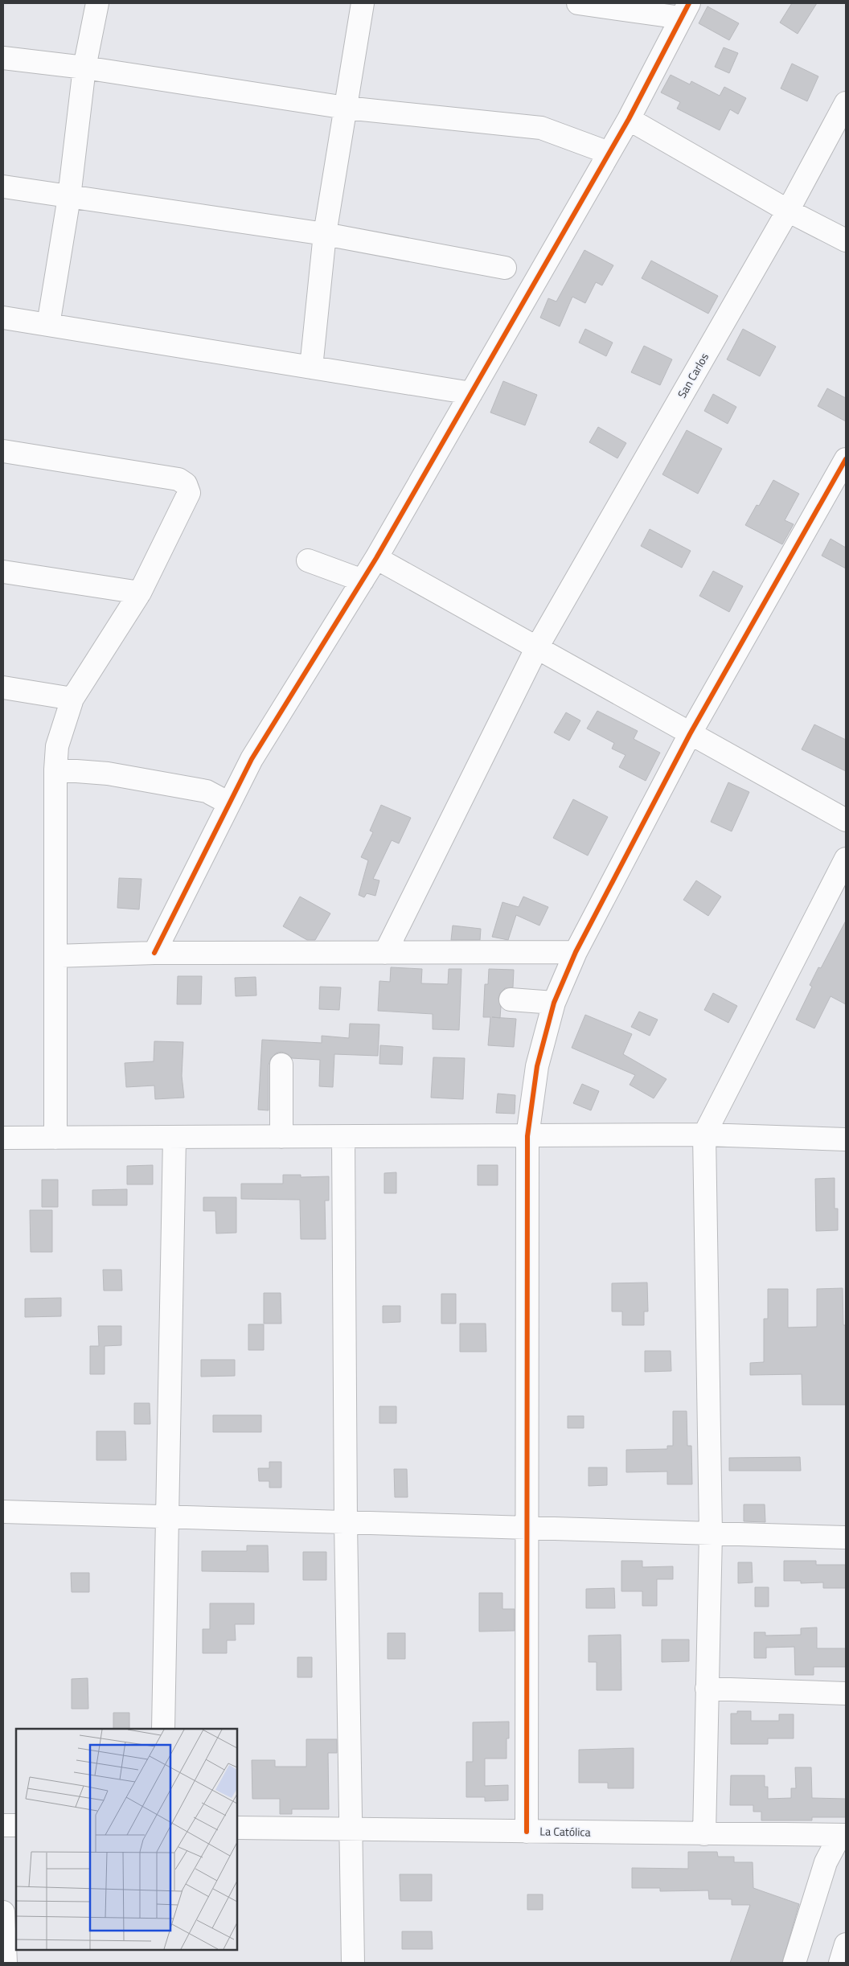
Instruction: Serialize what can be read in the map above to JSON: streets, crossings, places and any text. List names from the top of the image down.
{
  "streets": {
    "street": ["San Carlos", "La Católica"]
  }
}
